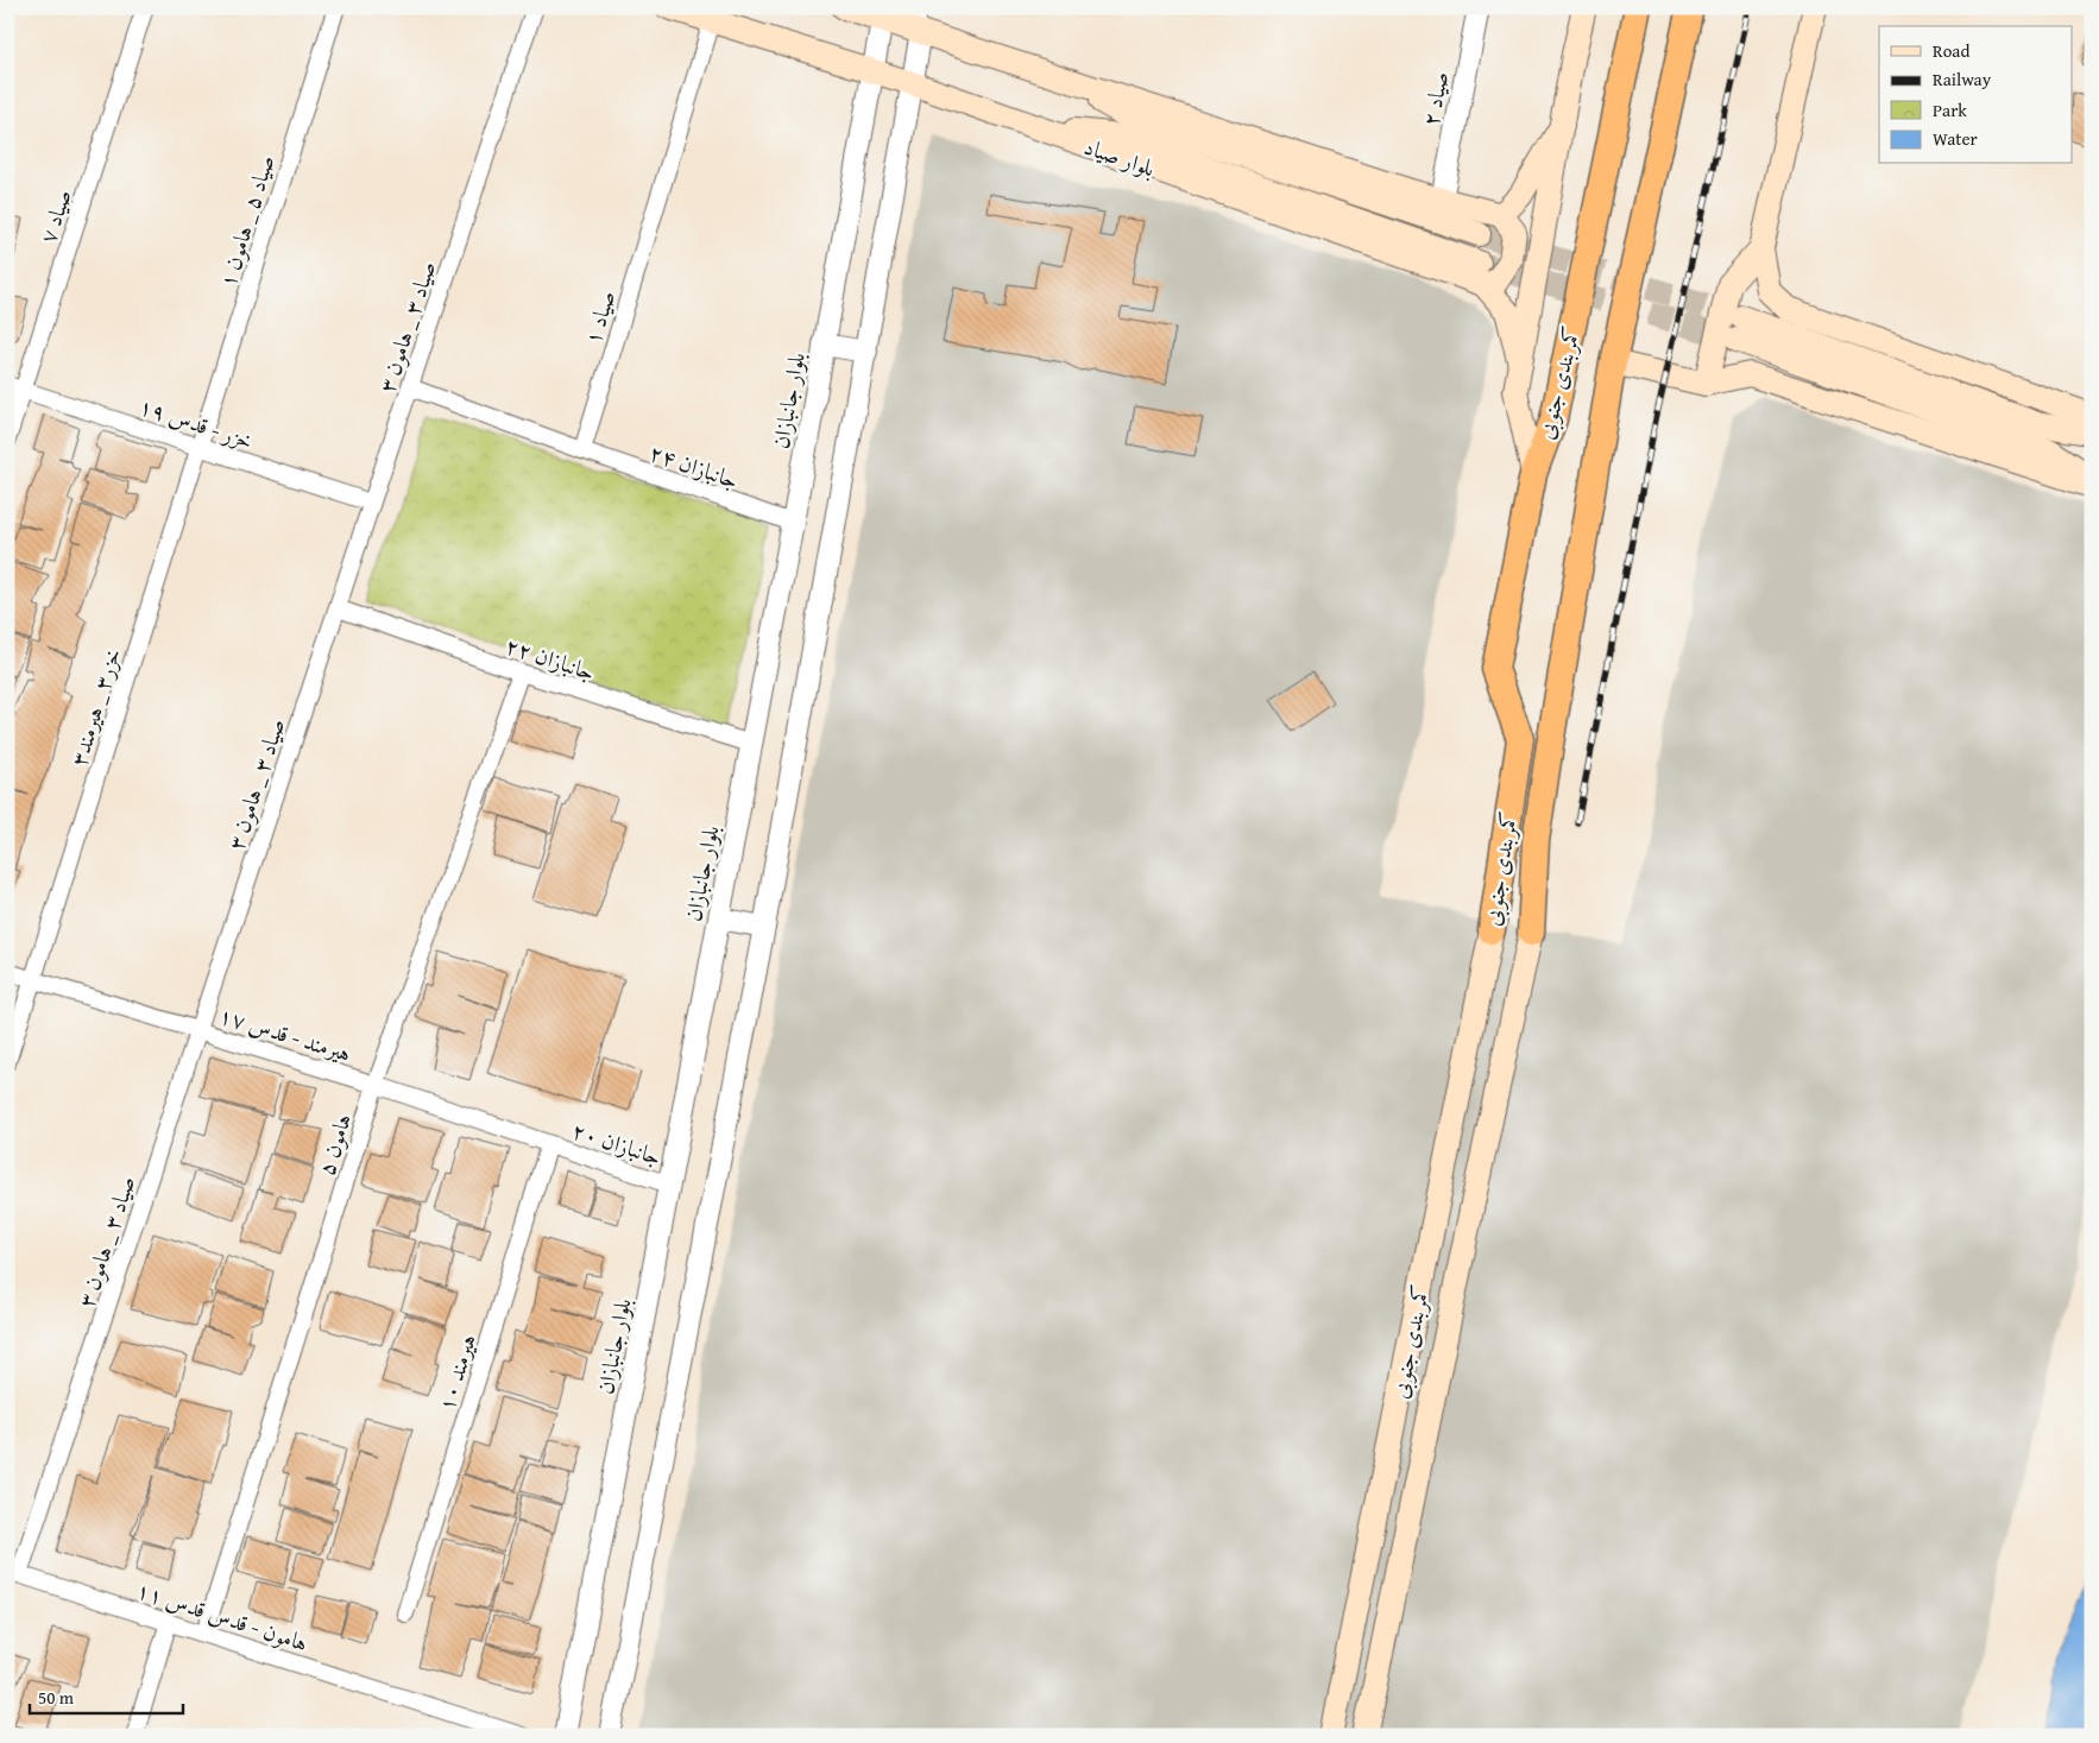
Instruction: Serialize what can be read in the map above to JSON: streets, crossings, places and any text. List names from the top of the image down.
{
  "streets": {
    "highway": ["کمربندی جنوبی"],
    "main road": ["بلوار صیاد"],
    "street": [
      "صیاد ۲",
      "صیاد ۷",
      "صیاد ۵ _ هامون ۱",
      "صیاد ۱",
      "صیاد ۳ _ هامون ۳",
      "بلوار جانبازان",
      "خزر - قدس ۱۹",
      "جانبازان ۲۴",
      "جانبازان ۲۲",
      "خزر۳ _ هیرمند۳",
      "هیرمند - قدس ۱۷",
      "جانبازان ۲۰",
      "هامون ۵",
      "هیرمند ۱۰",
      "هامون - قدس قدس ۱۱"
    ]
  },
  "crossings": [
    ["بلوار صیاد", "صیاد ۱"],
    ["بلوار صیاد", "بلوار جانبازان"],
    ["صیاد ۷", "خزر - قدس ۱۹"],
    ["صیاد ۵ _ هامون ۱", "خزر - قدس ۱۹"],
    ["صیاد ۵ _ هامون ۱", "خزر۳ _ هیرمند۳"],
    ["صیاد ۱", "جانبازان ۲۴"],
    ["صیاد ۳ _ هامون ۳", "خزر - قدس ۱۹"],
    ["صیاد ۳ _ هامون ۳", "جانبازان ۲۲"],
    ["صیاد ۳ _ هامون ۳", "هیرمند - قدس ۱۷"],
    ["صیاد ۳ _ هامون ۳", "هامون - قدس قدس ۱۱"],
    ["بلوار جانبازان", "جانبازان ۲۴"],
    ["بلوار جانبازان", "جانبازان ۲۲"],
    ["بلوار جانبازان", "جانبازان ۲۰"],
    ["خزر - قدس ۱۹", "خزر۳ _ هیرمند۳"],
    ["جانبازان ۲۲", "هامون ۵"],
    ["خزر۳ _ هیرمند۳", "هیرمند - قدس ۱۷"],
    ["هیرمند - قدس ۱۷", "جانبازان ۲۰"],
    ["هیرمند - قدس ۱۷", "هامون ۵"],
    ["هیرمند - قدس ۱۷", "هیرمند ۱۰"],
    ["جانبازان ۲۰", "هیرمند ۱۰"],
    ["هامون ۵", "هامون - قدس قدس ۱۱"]
  ],
  "legend": [
    "Road",
    "Railway",
    "Park",
    "Water"
  ],
  "scale_bar": "50 m"
}
